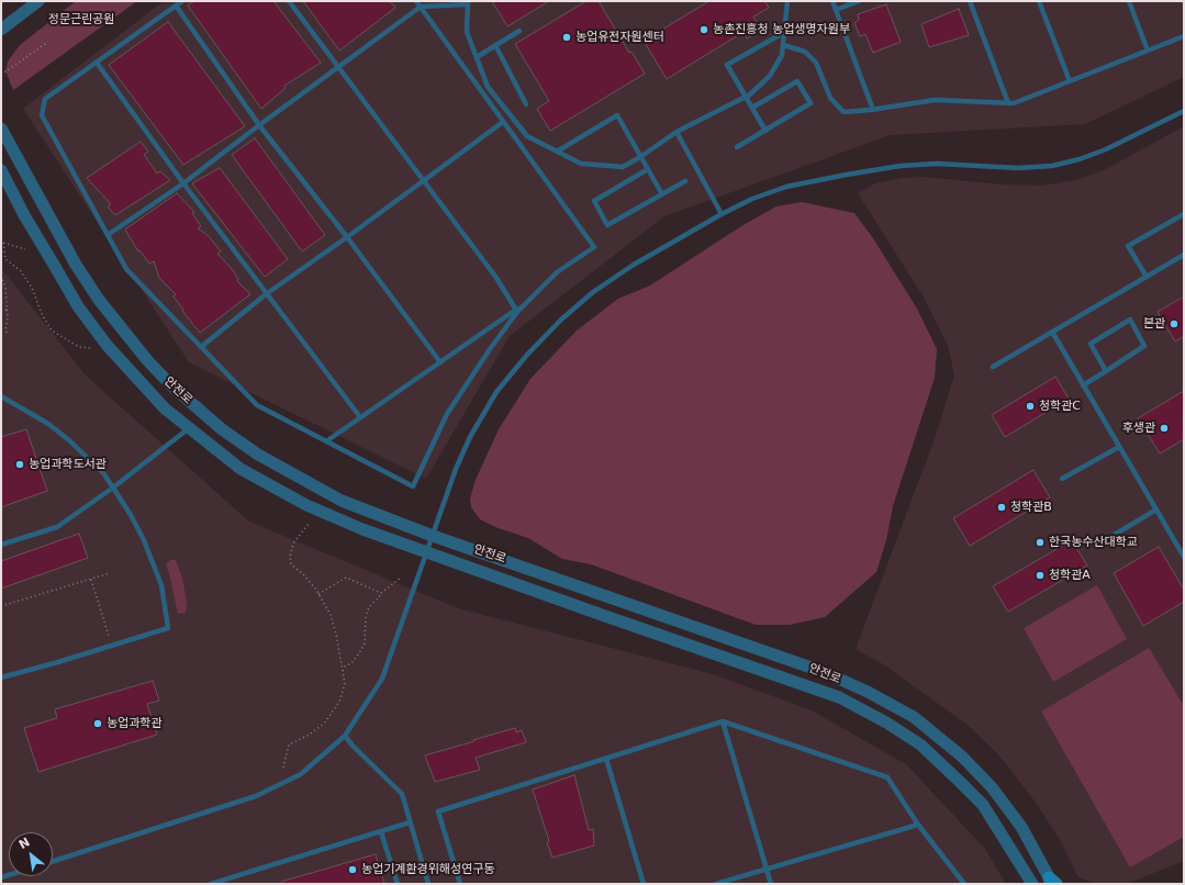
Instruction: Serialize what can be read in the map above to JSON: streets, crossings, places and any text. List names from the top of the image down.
{
  "streets": {
    "street": ["안전로"]
  },
  "parks": ["정문근린공원"],
  "places": [
    "농촌진흥청 농업생명자원부",
    "농업유전자원센터",
    "본관",
    "청학관C",
    "후생관",
    "농업과학도서관",
    "청학관B",
    "한국농수산대학교",
    "청학관A",
    "농업과학관",
    "농업기계환경위해성연구동"
  ],
  "north": "top left"
}
